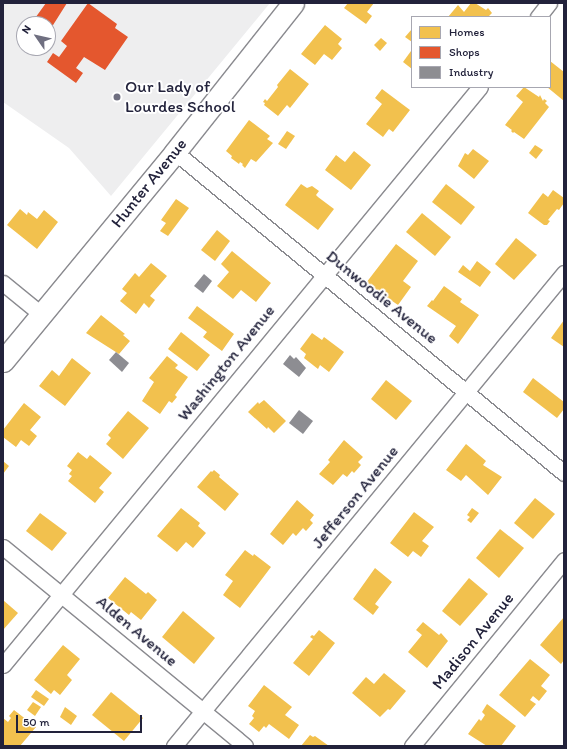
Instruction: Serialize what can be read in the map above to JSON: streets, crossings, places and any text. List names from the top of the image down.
{
  "streets": {
    "street": [
      "Hunter Avenue",
      "Dunwoodie Avenue",
      "Washington Avenue",
      "Jefferson Avenue",
      "Alden Avenue",
      "Madison Avenue"
    ]
  },
  "crossings": [
    ["Hunter Avenue", "Dunwoodie Avenue"],
    ["Dunwoodie Avenue", "Washington Avenue"],
    ["Dunwoodie Avenue", "Jefferson Avenue"],
    ["Washington Avenue", "Alden Avenue"],
    ["Jefferson Avenue", "Alden Avenue"]
  ],
  "places": ["Our Lady of Lourdes School"],
  "legend": ["Homes", "Shops", "Industry"],
  "scale_bar": "50 m",
  "north": "top left"
}
